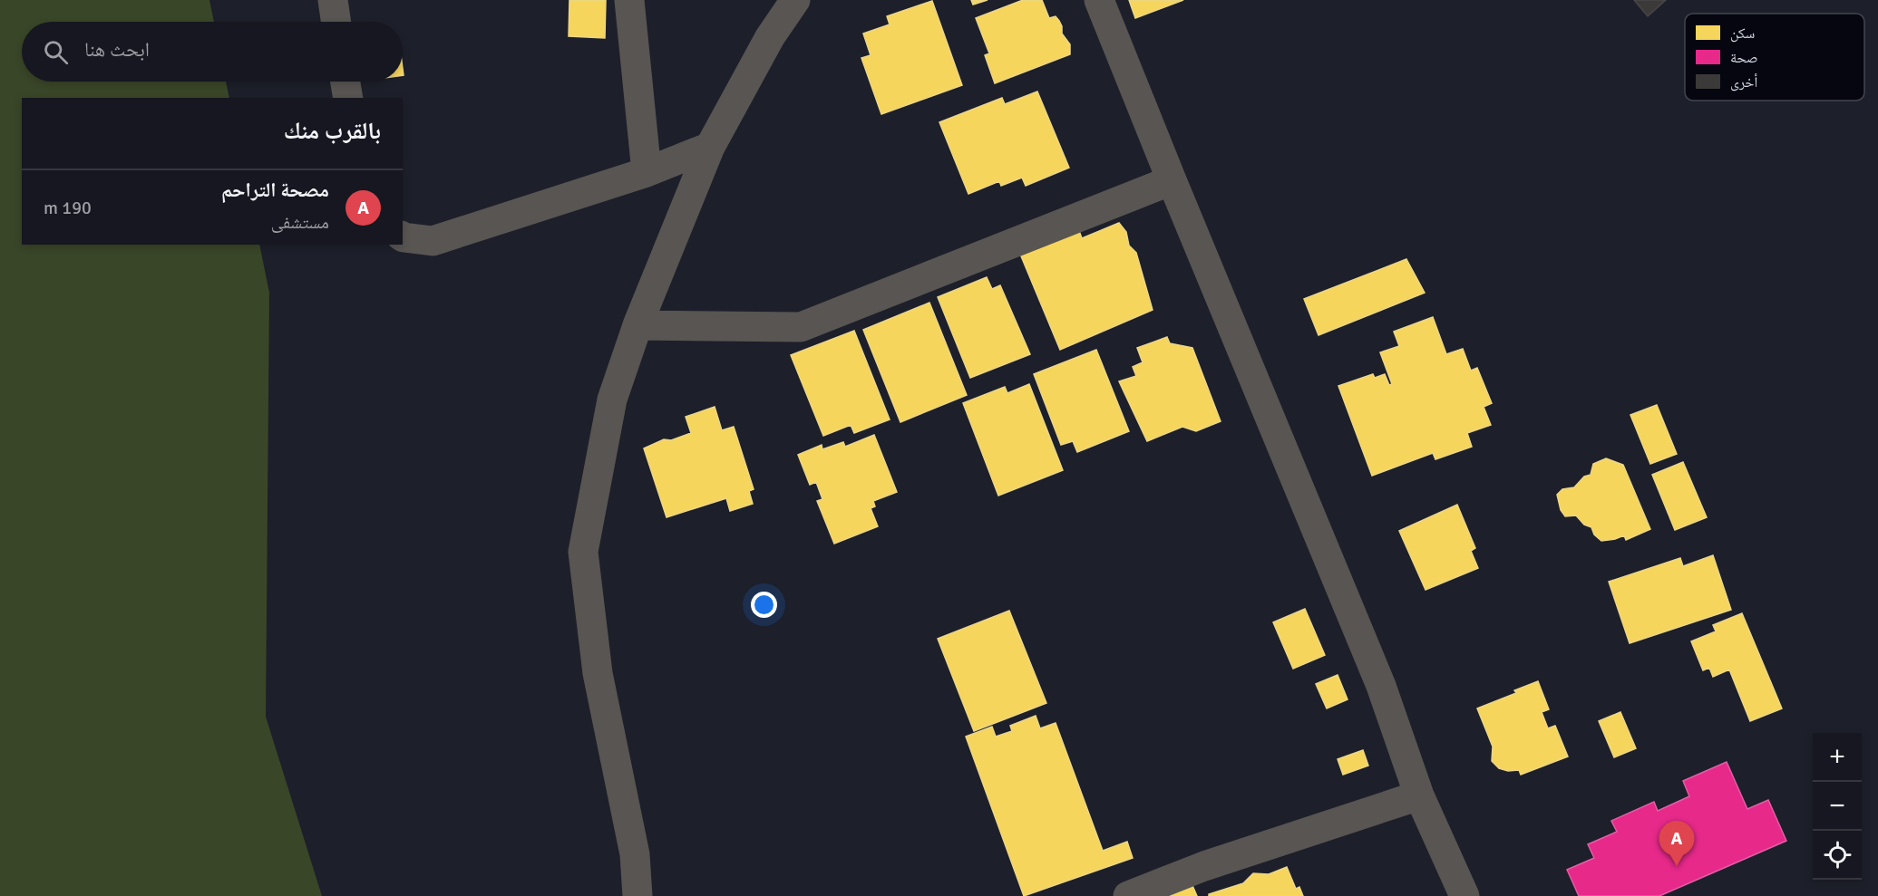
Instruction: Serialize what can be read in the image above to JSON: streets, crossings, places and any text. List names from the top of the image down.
{
  "legend": ["سكن", "صحة", "أخرى"],
  "page": {
    "search": "ابحث هنا",
    "heading": "بالقرب منك",
    "list": [
      {
        "mark": "A",
        "name": "مصحة التراحم",
        "note": "مستشفى",
        "value": "190 m"
      }
    ],
    "map_buttons": ["+", "−"],
    "pins": "A"
  }
}
